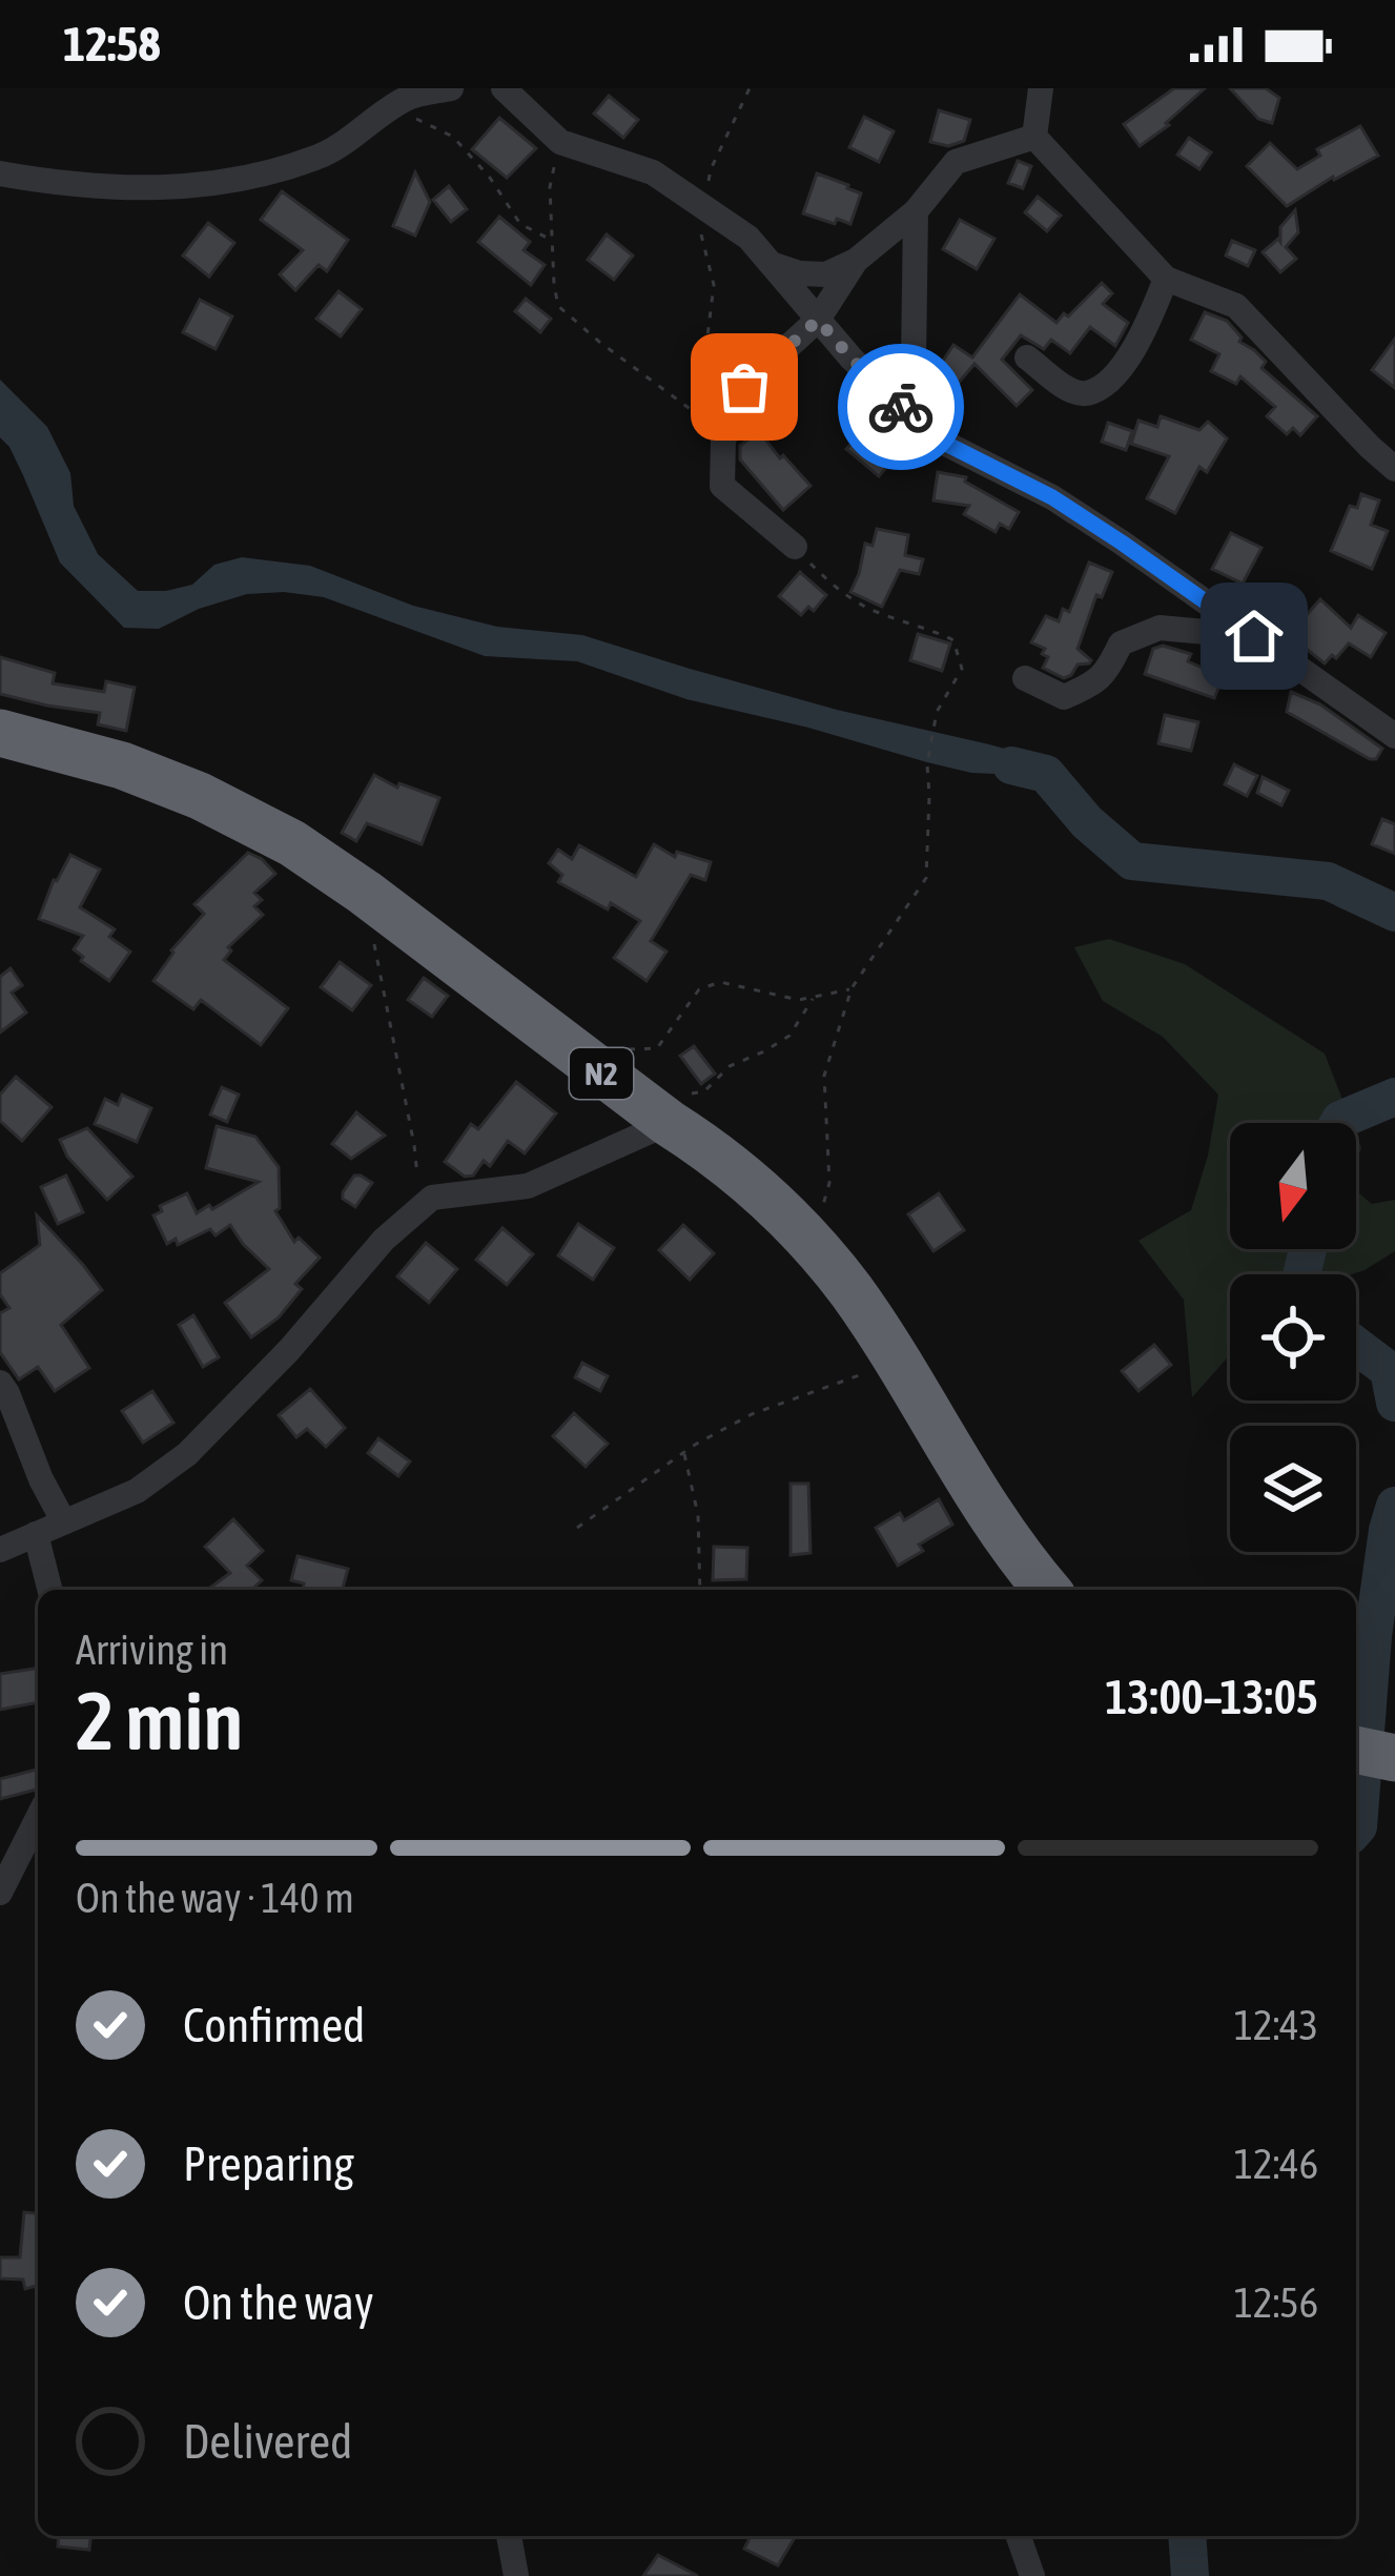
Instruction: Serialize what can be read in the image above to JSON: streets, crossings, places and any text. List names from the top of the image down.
{
  "streets": {
    "highway": ["N2"]
  },
  "north": "bottom",
  "page": {
    "status": "12:58",
    "heading": ["2 min", "Arriving in", "13:00–13:05"],
    "bar": "On the way · 140 m",
    "list": [
      ["Confirmed", "12:43"],
      ["Preparing", "12:46"],
      ["On the way", "12:56"],
      "Delivered"
    ]
  }
}
